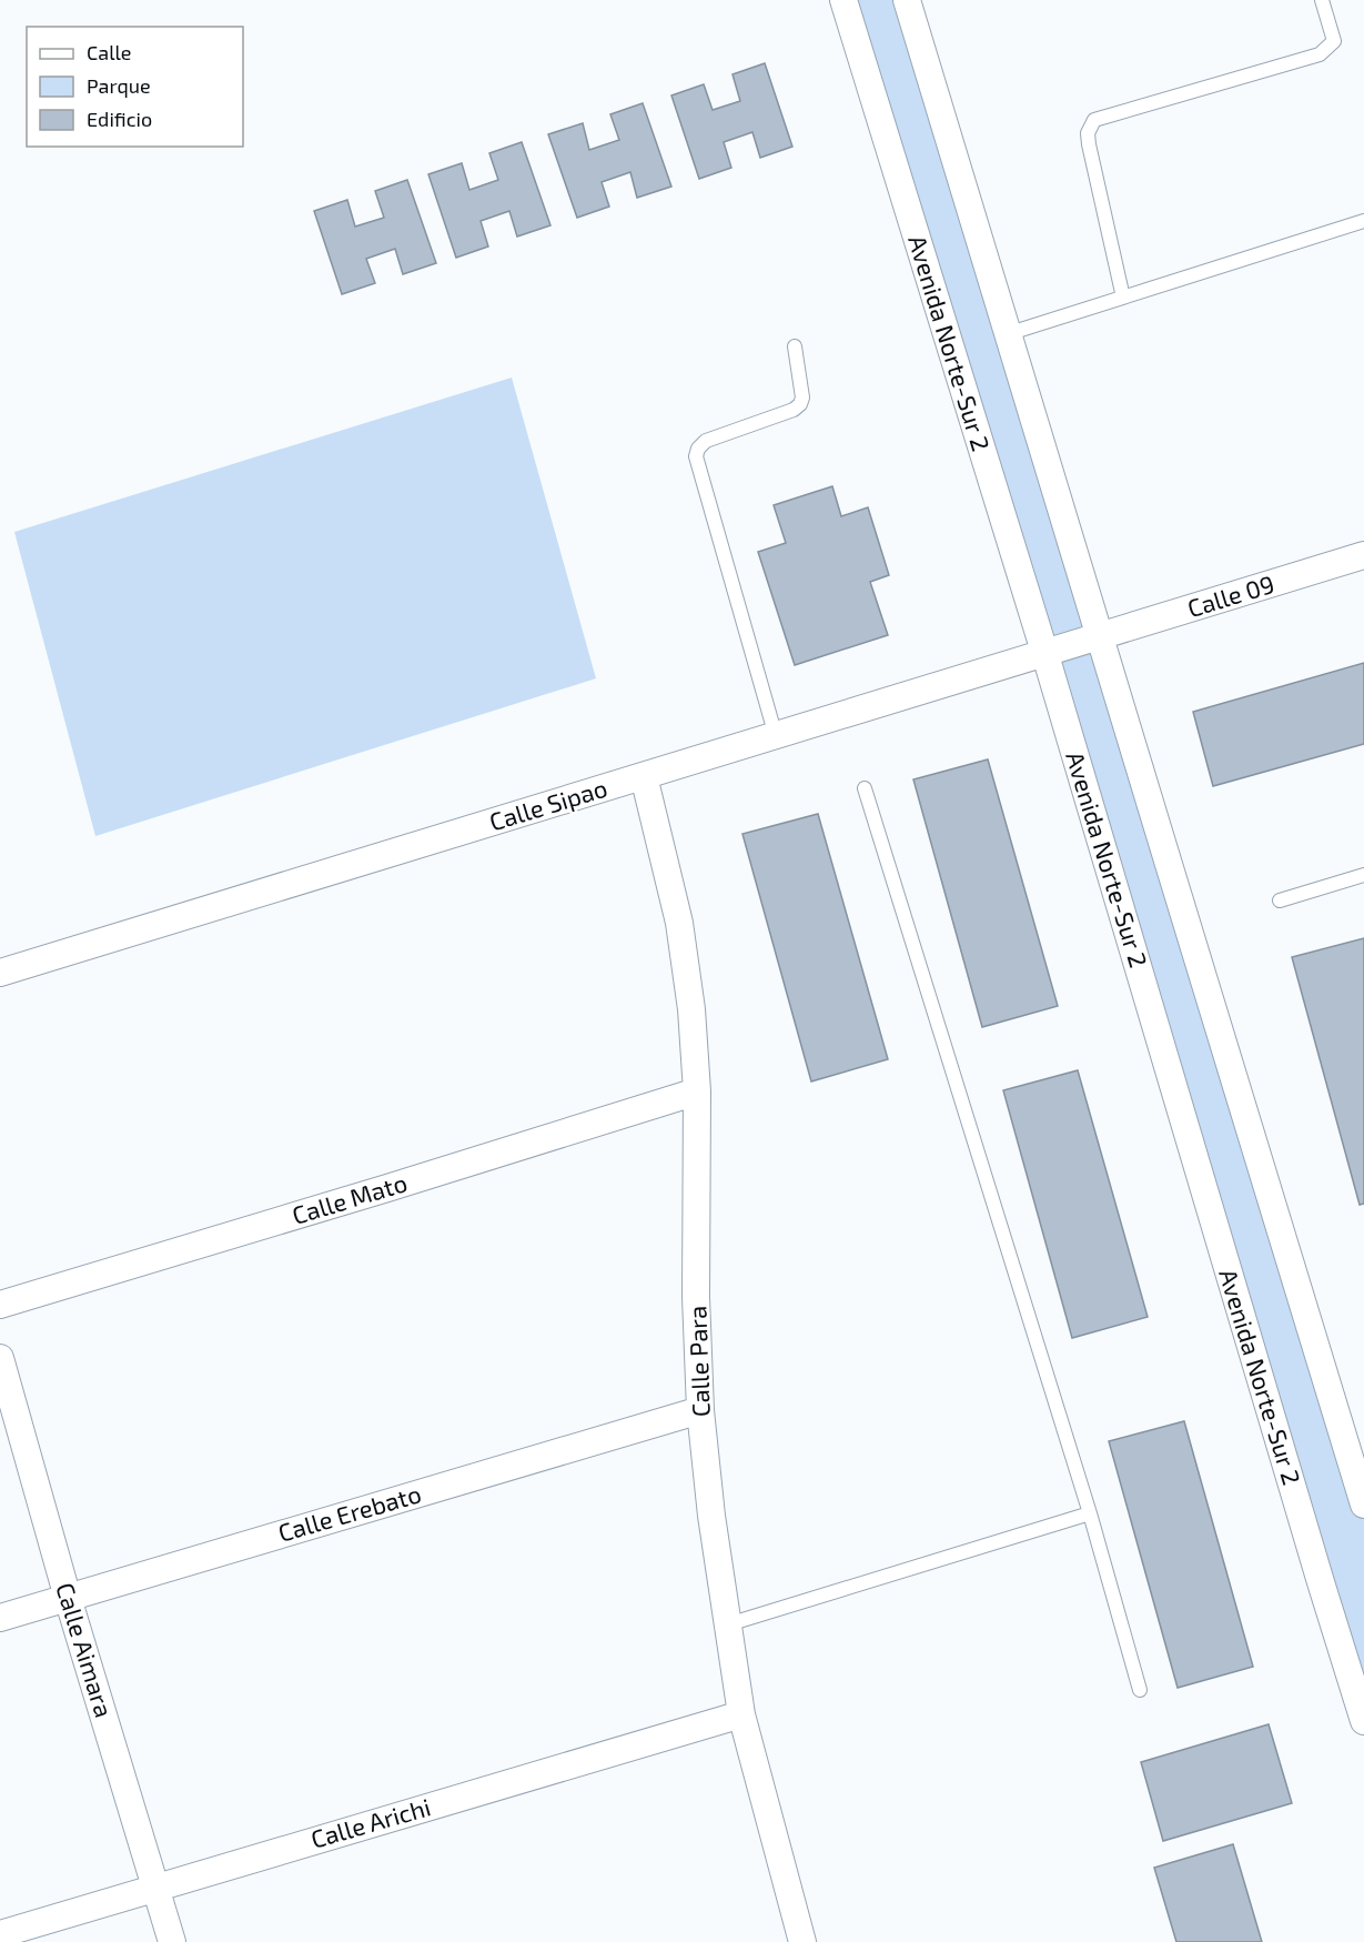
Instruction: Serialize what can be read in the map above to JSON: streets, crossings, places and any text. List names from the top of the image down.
{
  "streets": {
    "street": [
      "Avenida Norte-Sur 2",
      "Calle 09",
      "Calle Sipao",
      "Calle Mato",
      "Calle Para",
      "Calle Erebato",
      "Calle Aimara",
      "Calle Arichi"
    ]
  },
  "crossings": [
    ["Avenida Norte-Sur 2", "Calle Sipao"],
    ["Calle 09", "Calle Sipao"],
    ["Calle Sipao", "Calle Para"],
    ["Calle Mato", "Calle Para"],
    ["Calle Para", "Calle Erebato"],
    ["Calle Para", "Calle Arichi"],
    ["Calle Erebato", "Calle Aimara"],
    ["Calle Aimara", "Calle Arichi"]
  ],
  "legend": ["Calle", "Parque", "Edificio"]
}
